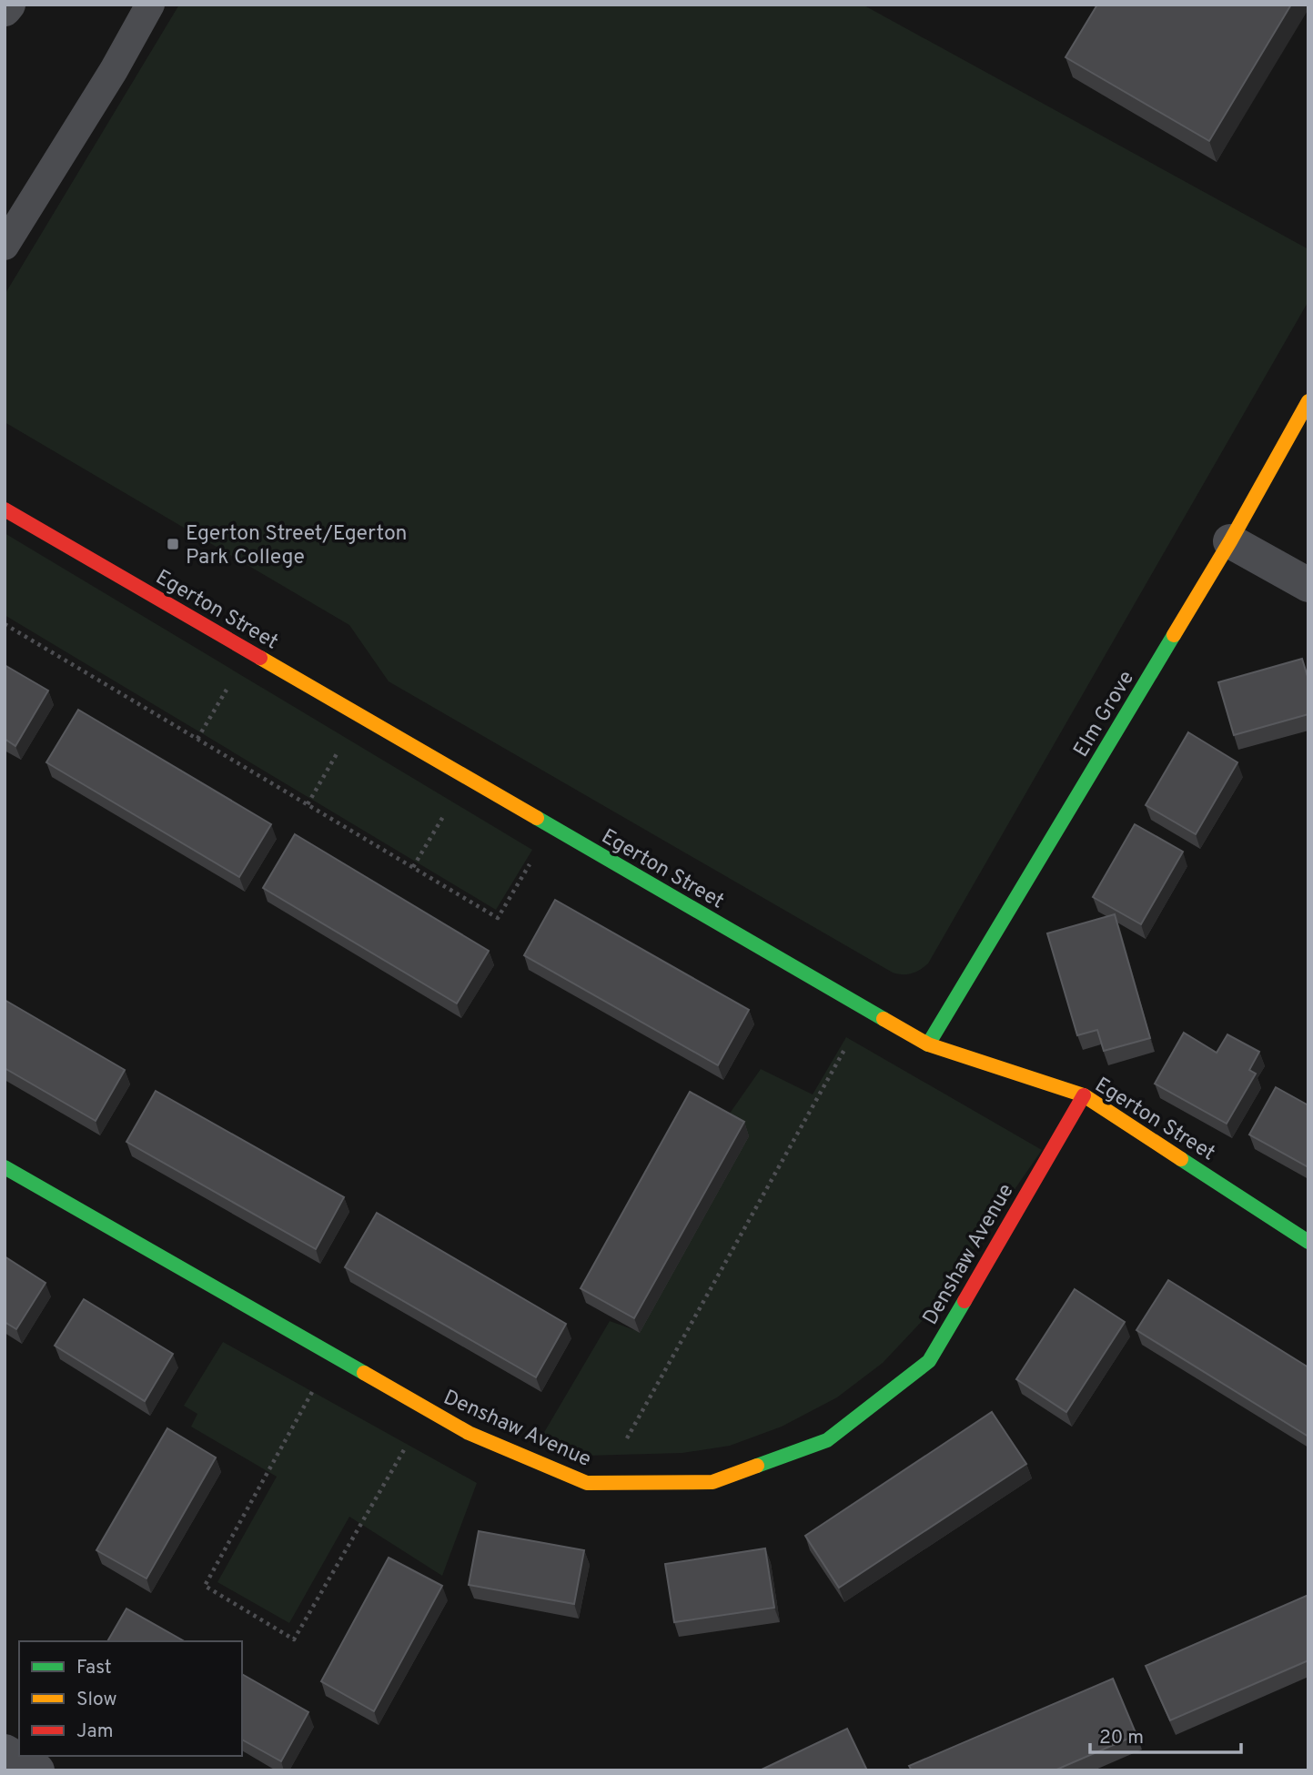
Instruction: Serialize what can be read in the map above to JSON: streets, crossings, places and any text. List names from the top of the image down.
{
  "streets": {
    "street": ["Egerton Street", "Elm Grove", "Denshaw Avenue"]
  },
  "crossings": [
    ["Egerton Street", "Elm Grove"],
    ["Egerton Street", "Denshaw Avenue"]
  ],
  "places": {
    "transit": ["Egerton Street/Egerton Park College"]
  },
  "legend": ["Fast", "Slow", "Jam"],
  "scale_bar": "20 m"
}
